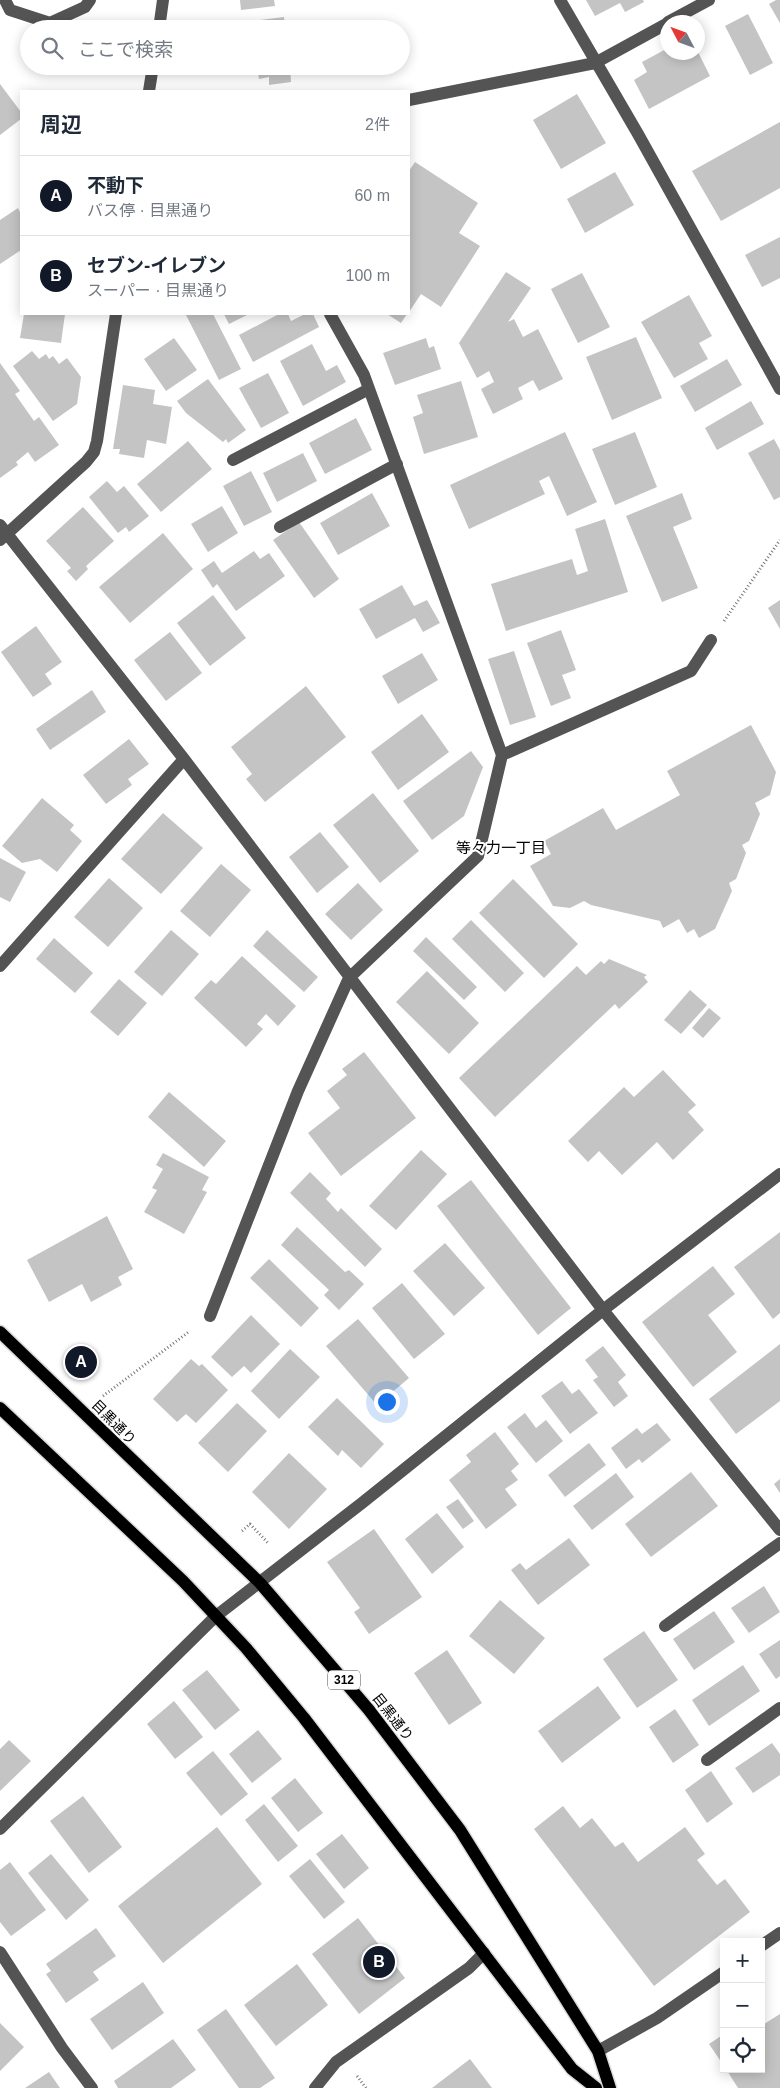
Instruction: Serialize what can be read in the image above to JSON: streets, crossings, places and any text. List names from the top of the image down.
{
  "streets": {
    "main road": ["目黒通り", "312"]
  },
  "districts": ["等々力一丁目"],
  "north": "top left",
  "page": {
    "search": "ここで検索",
    "heading": ["周辺", "2件"],
    "list": [
      {
        "mark": "A",
        "name": "不動下",
        "note": "バス停 · 目黒通り",
        "value": "60 m"
      },
      {
        "mark": "B",
        "name": "セブン-イレブン",
        "note": "スーパー · 目黒通り",
        "value": "100 m"
      }
    ],
    "pins": ["A", "B"],
    "map_buttons": ["+", "−"]
  }
}
